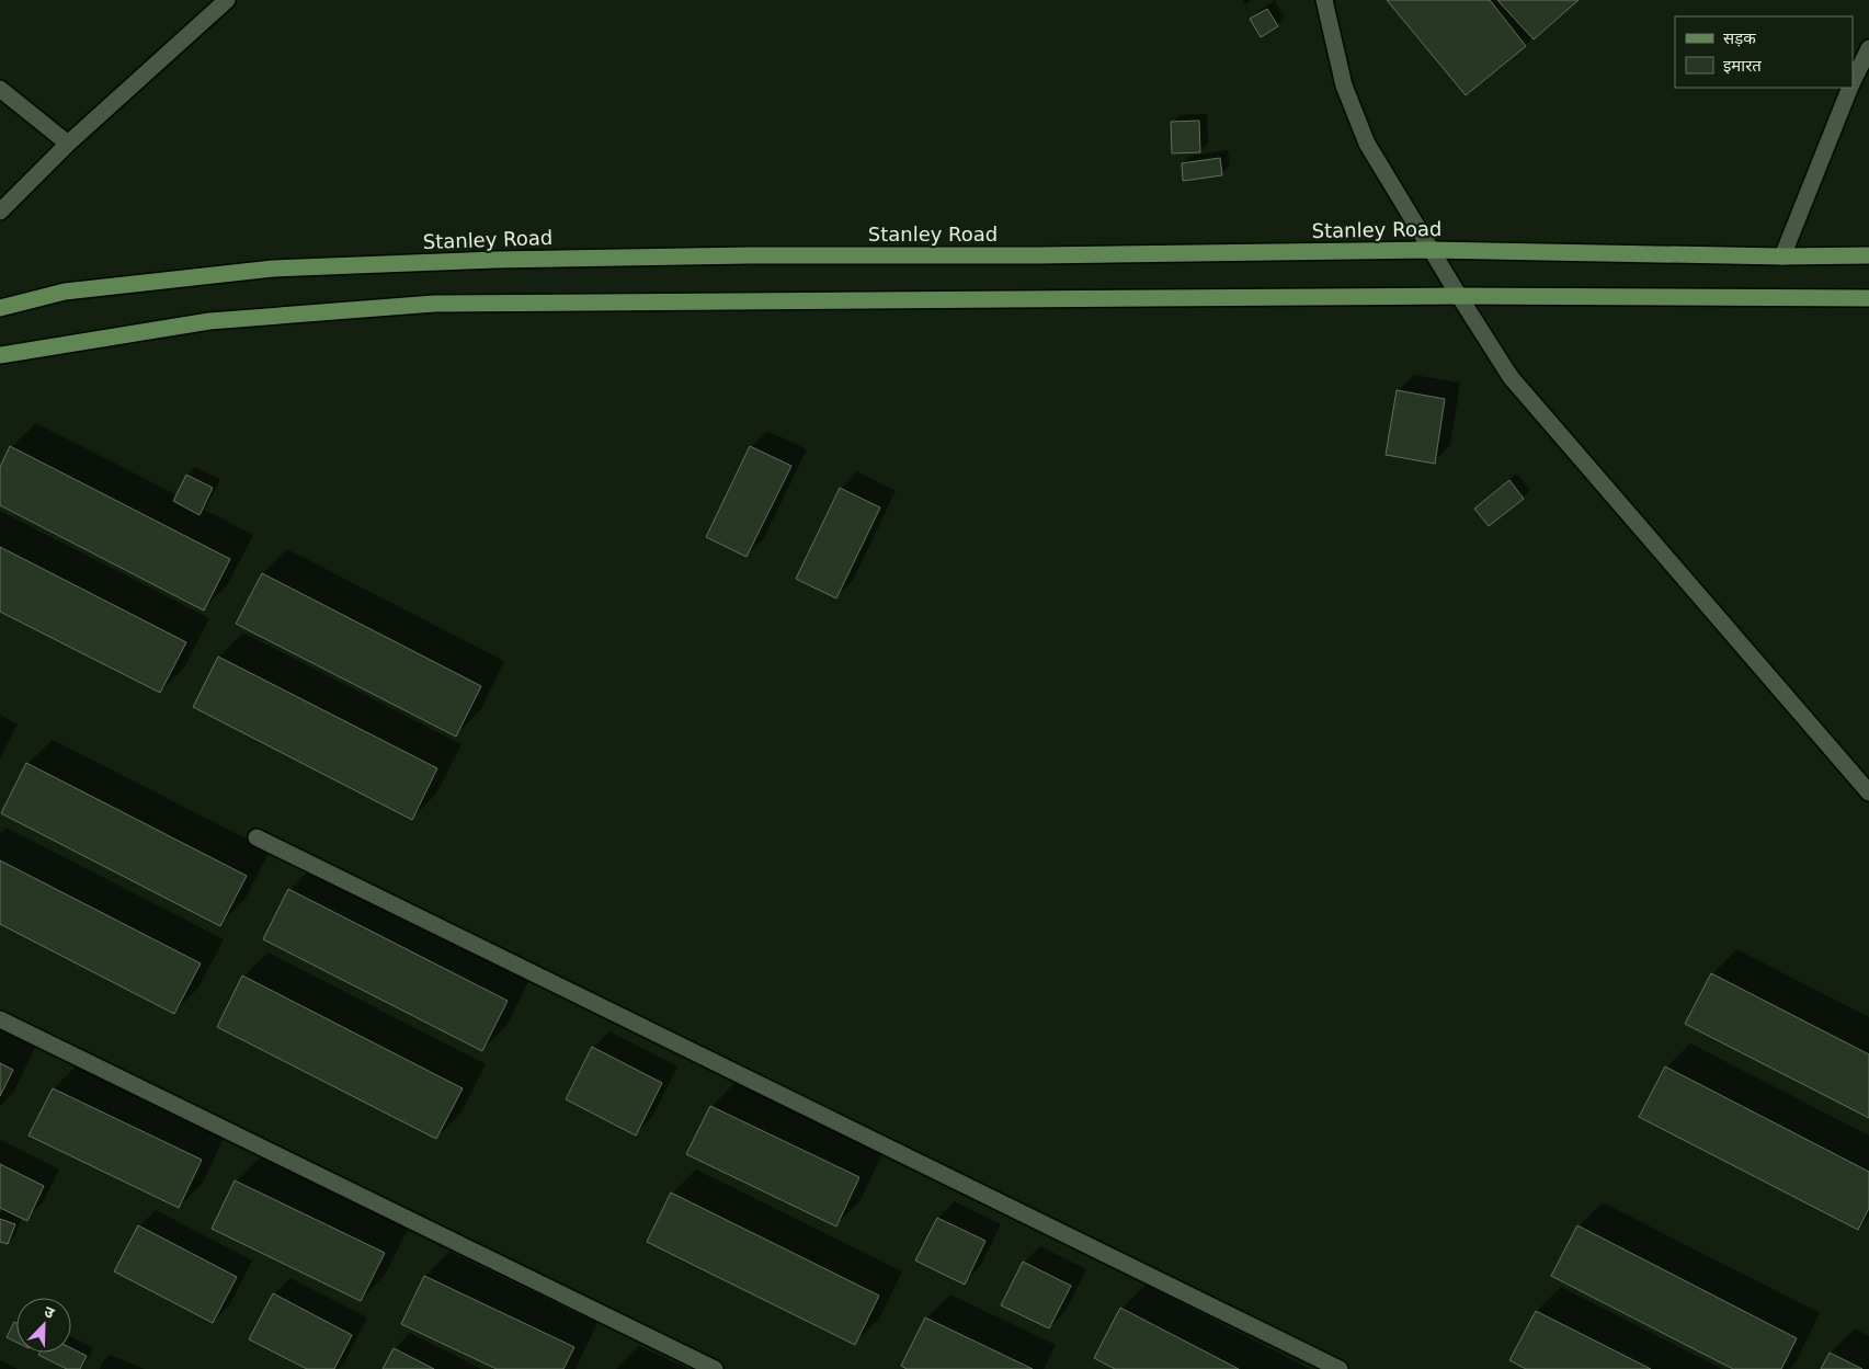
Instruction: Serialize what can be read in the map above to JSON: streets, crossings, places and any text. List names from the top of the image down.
{
  "streets": {
    "main road": ["Stanley Road"]
  },
  "legend": ["सड़क", "इमारत"],
  "north": "top right"
}
